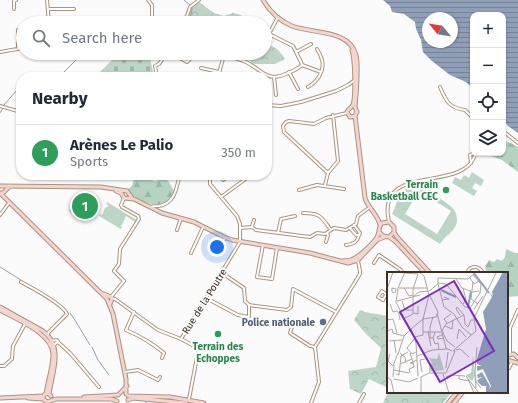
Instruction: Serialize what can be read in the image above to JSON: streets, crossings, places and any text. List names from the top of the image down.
{
  "streets": {
    "street": ["Rue de la Poutre"]
  },
  "places": ["Terrain Basketball CEC", "Police nationale", "Terrain des Echoppes"],
  "north": "top left",
  "page": {
    "map_buttons": ["+", "−"],
    "search": "Search here",
    "heading": "Nearby",
    "list": [
      {
        "mark": "1",
        "name": "Arènes Le Palio",
        "note": "Sports",
        "value": "350 m"
      }
    ],
    "pins": "1"
  }
}
